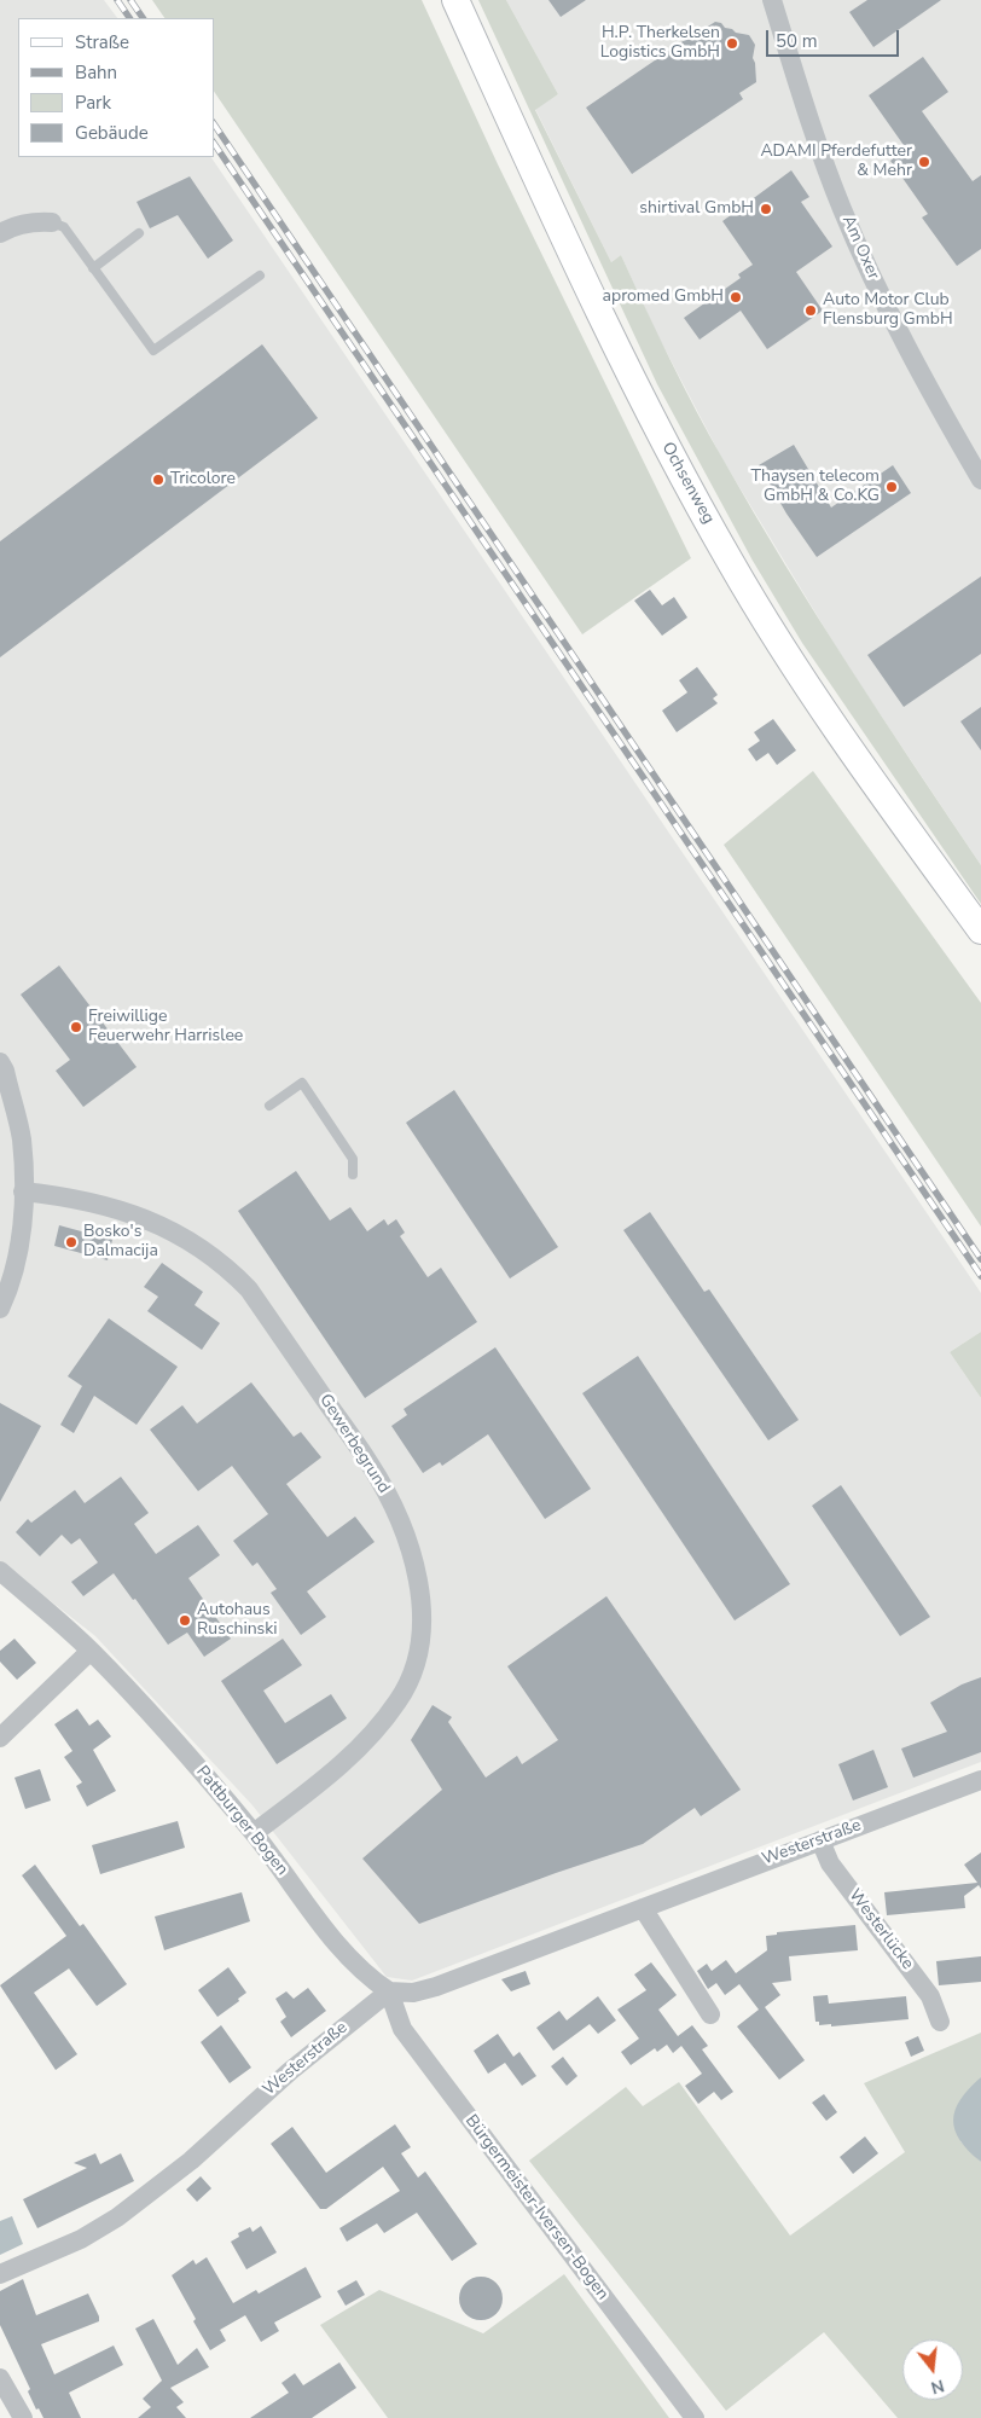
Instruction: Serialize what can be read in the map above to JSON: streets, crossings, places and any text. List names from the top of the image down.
{
  "streets": {
    "main road": ["Ochsenweg"],
    "street": [
      "Am Oxer",
      "Gewerbegrund",
      "Pattburger Bogen",
      "Westerstraße",
      "Westerlücke",
      "Bürgermeister-Iversen-Bogen"
    ]
  },
  "crossings": [
    ["Gewerbegrund", "Pattburger Bogen"],
    ["Pattburger Bogen", "Westerstraße"],
    ["Pattburger Bogen", "Bürgermeister-Iversen-Bogen"],
    ["Westerstraße", "Westerlücke"],
    ["Westerstraße", "Bürgermeister-Iversen-Bogen"]
  ],
  "places": [
    "H.P. Therkelsen Logistics GmbH",
    "ADAMI Pferdefutter & Mehr",
    "shirtival GmbH",
    "apromed GmbH",
    "Auto Motor Club Flensburg GmbH",
    "Tricolore",
    "Thaysen telecom GmbH & Co.KG",
    "Freiwillige Feuerwehr Harrislee",
    "Bosko's Dalmacija",
    "Autohaus Ruschinski"
  ],
  "legend": [
    "Straße",
    "Bahn",
    "Park",
    "Gebäude"
  ],
  "scale_bar": "50 m",
  "north": "bottom"
}
